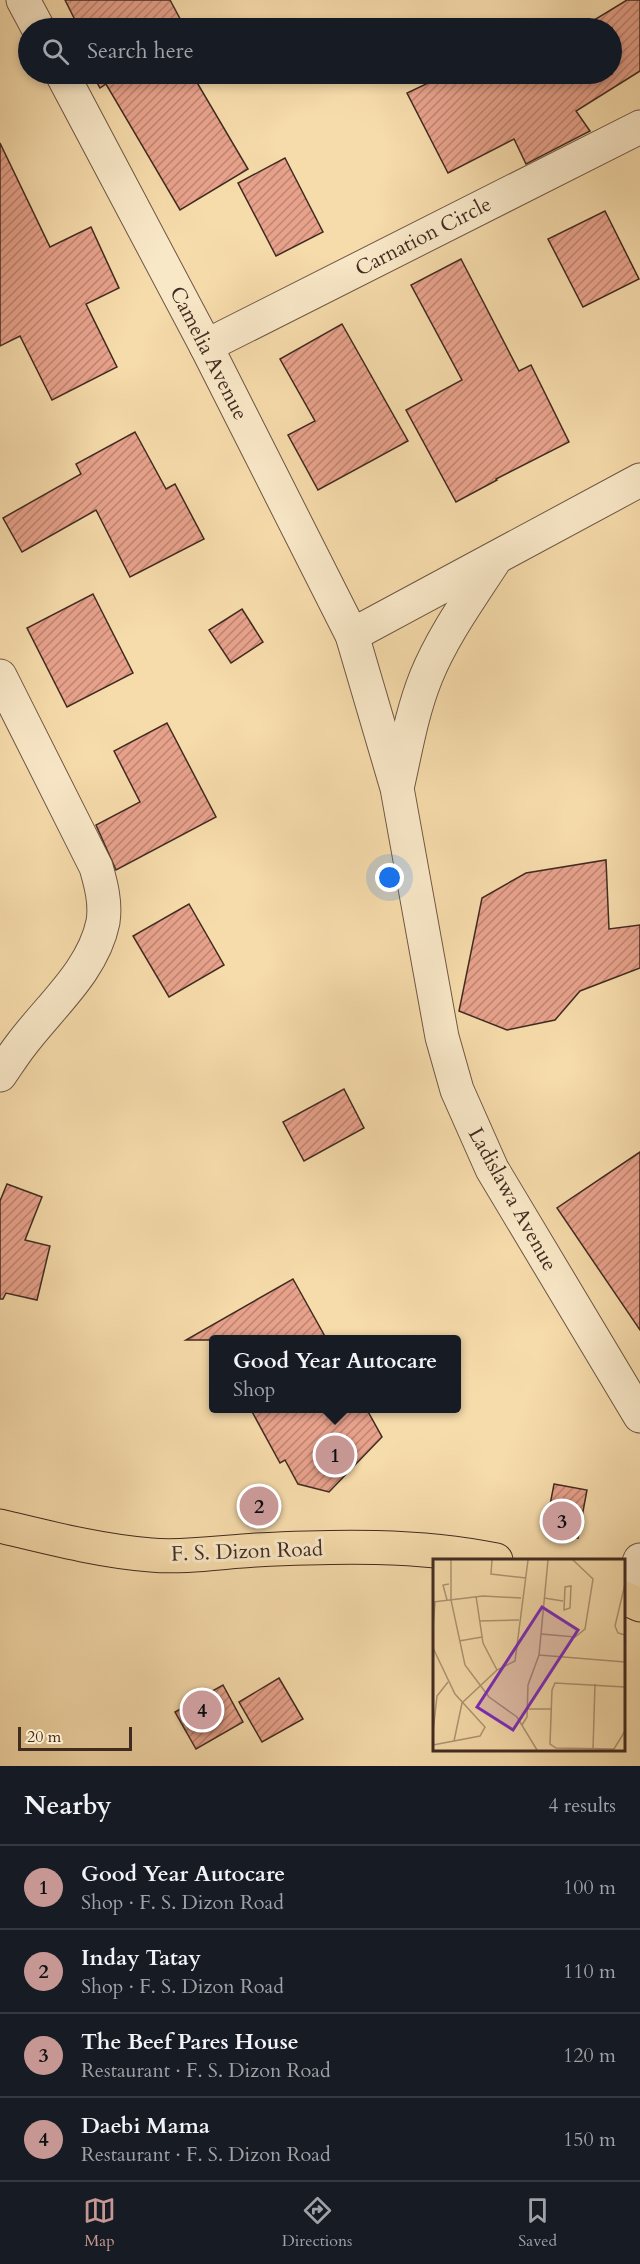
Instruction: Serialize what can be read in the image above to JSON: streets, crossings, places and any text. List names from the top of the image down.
{
  "streets": {
    "main road": ["F. S. Dizon Road"],
    "street": ["Carnation Circle", "Camelia Avenue", "Ladislawa Avenue"]
  },
  "crossings": [
    ["Carnation Circle", "Camelia Avenue"],
    ["Camelia Avenue", "Ladislawa Avenue"]
  ],
  "scale_bar": "20 m",
  "page": {
    "search": "Search here",
    "popup": ["Good Year Autocare", "Shop"],
    "pins": [
      "1",
      "2",
      "3",
      "4"
    ],
    "scale": "20 m",
    "heading": ["Nearby", "4 results"],
    "list": [
      {
        "mark": "1",
        "name": "Good Year Autocare",
        "note": "Shop · F. S. Dizon Road",
        "value": "100 m"
      },
      {
        "mark": "2",
        "name": "Inday Tatay",
        "note": "Shop · F. S. Dizon Road",
        "value": "110 m"
      },
      {
        "mark": "3",
        "name": "The Beef Pares House",
        "note": "Restaurant · F. S. Dizon Road",
        "value": "120 m"
      },
      {
        "mark": "4",
        "name": "Daebi Mama",
        "note": "Restaurant · F. S. Dizon Road",
        "value": "150 m"
      }
    ],
    "nav": ["Map", "Directions", "Saved"]
  }
}
